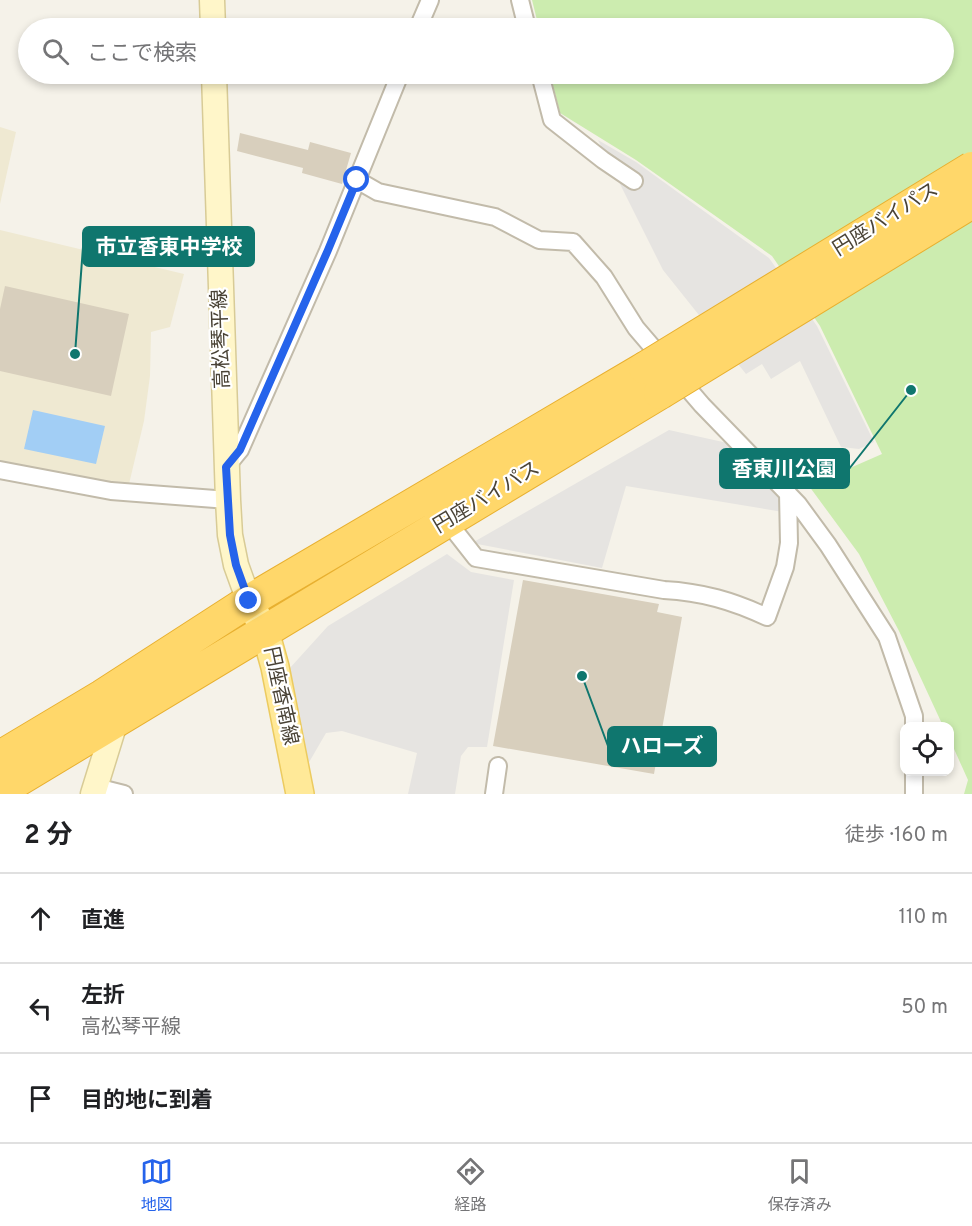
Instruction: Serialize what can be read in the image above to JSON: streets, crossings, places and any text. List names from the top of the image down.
{
  "streets": {
    "highway": ["円座バイパス"],
    "main road": ["高松琴平線", "円座香南線"]
  },
  "crossings": [
    ["円座バイパス", "高松琴平線"],
    ["円座バイパス", "円座香南線"],
    ["高松琴平線", "円座香南線"]
  ],
  "places": ["市立香東中学校", "香東川公園", "ハローズ"],
  "page": {
    "search": "ここで検索",
    "heading": ["2 分", "徒歩 · 160 m"],
    "list": [
      ["直進", "110 m"],
      ["左折", "高松琴平線", "50 m"],
      "目的地に到着"
    ],
    "nav": ["地図", "経路", "保存済み"]
  }
}
